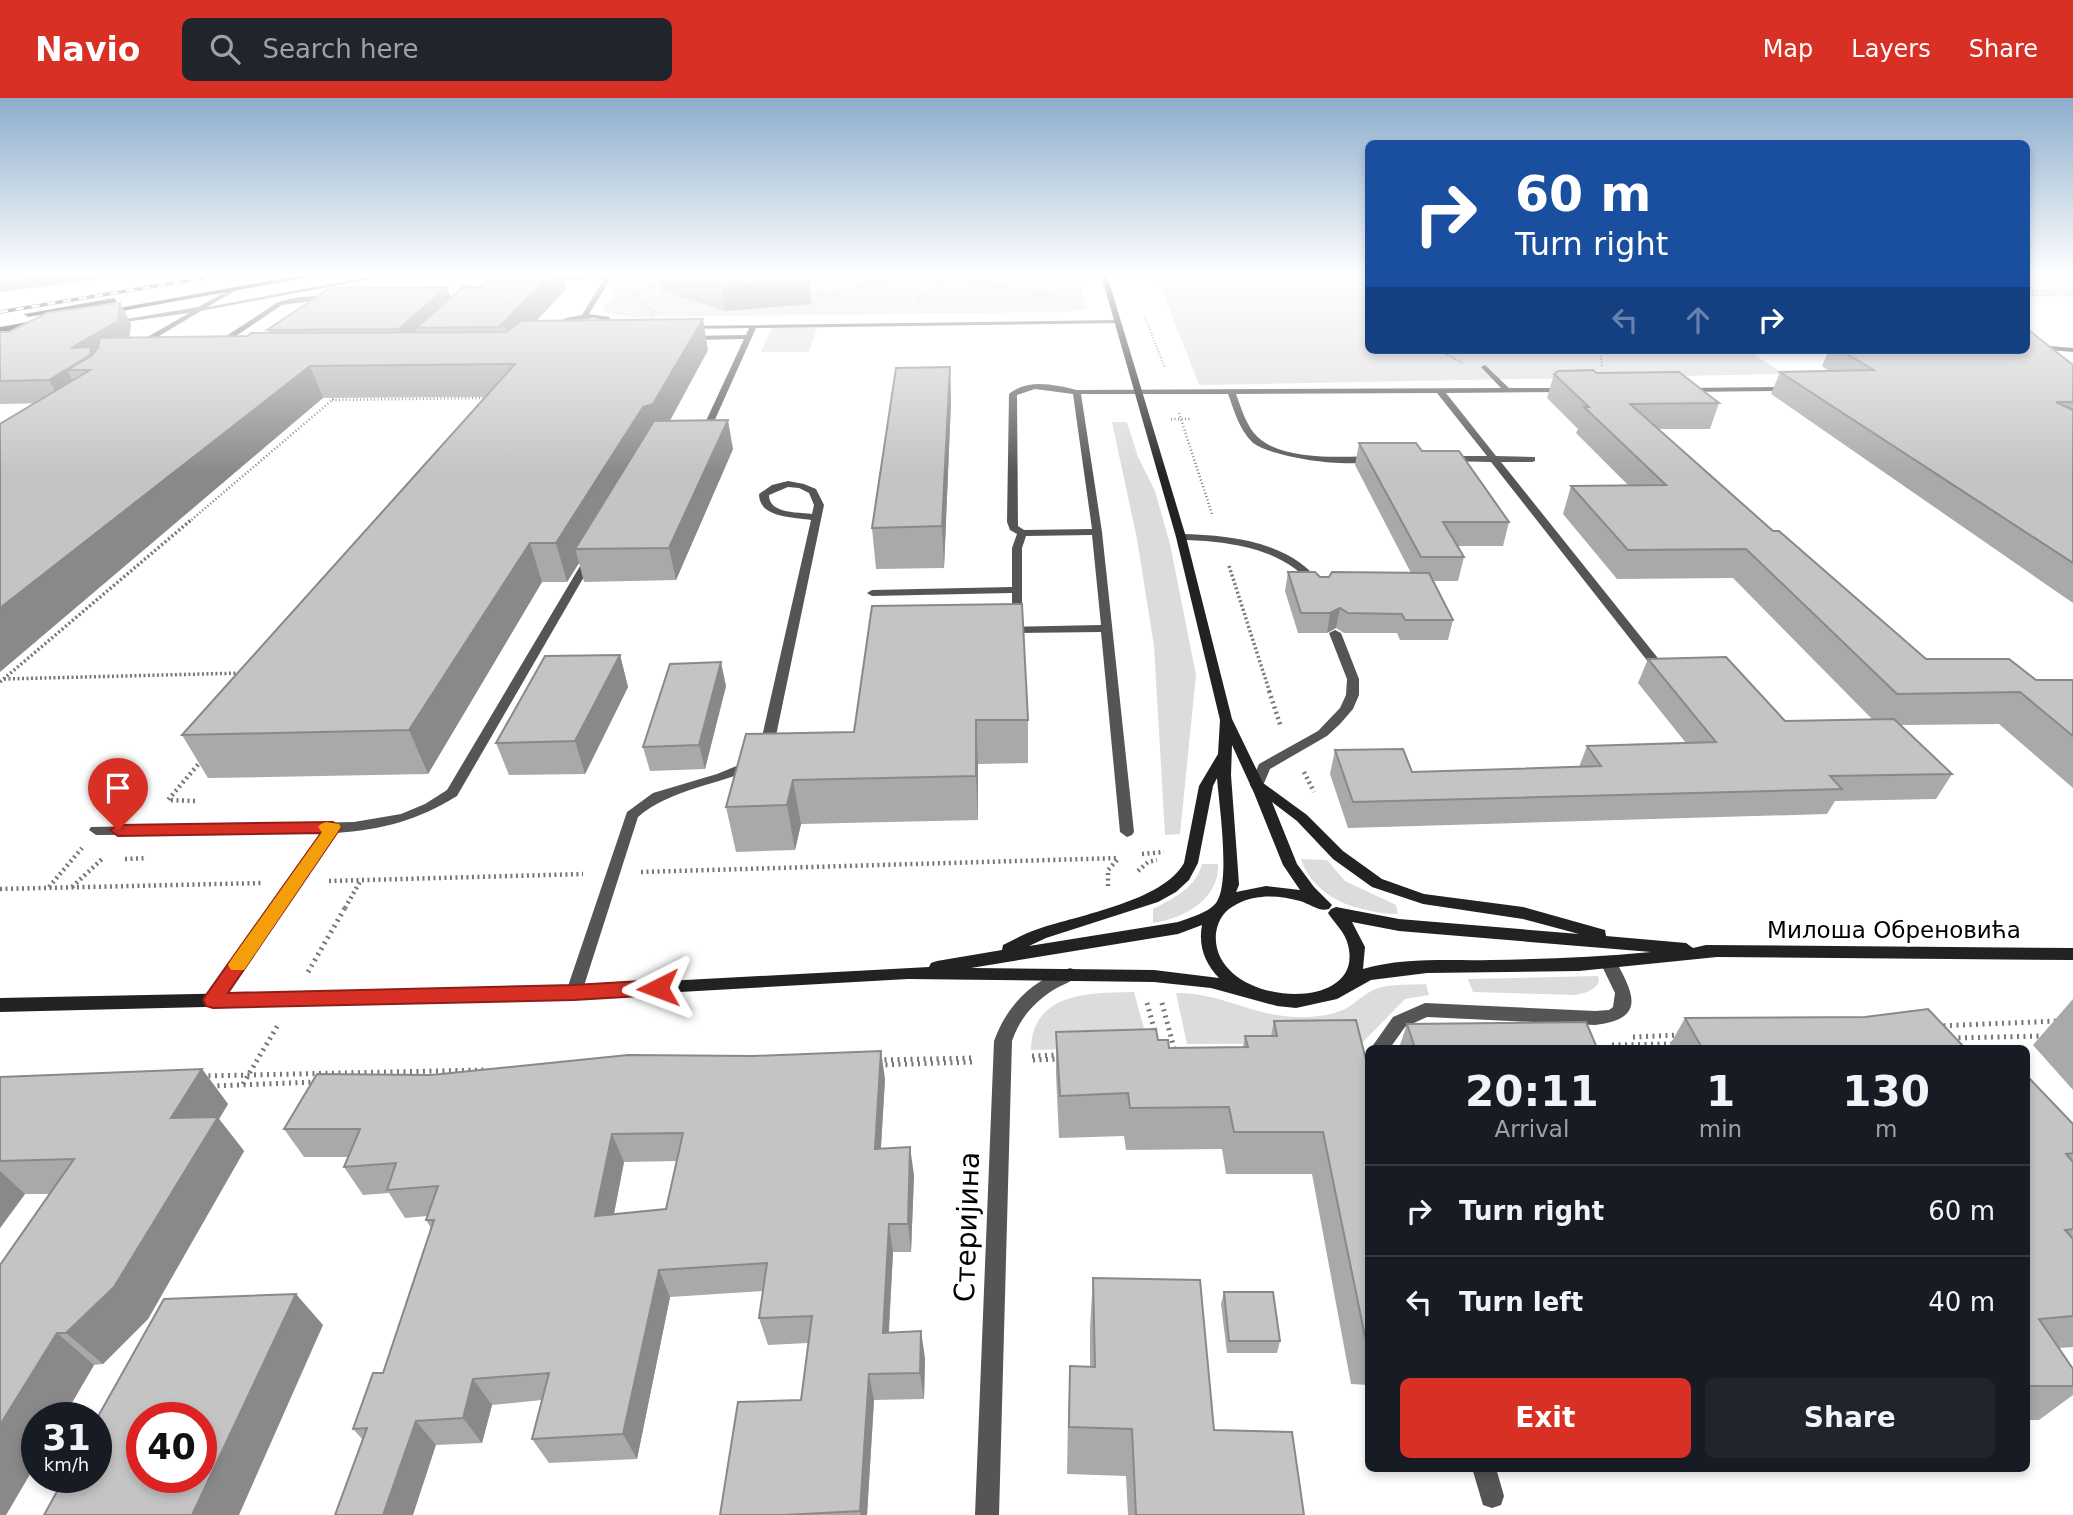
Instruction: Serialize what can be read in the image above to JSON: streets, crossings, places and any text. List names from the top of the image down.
{
  "streets": {
    "street": ["Милоша Обреновића", "Стеријина"]
  },
  "page": {
    "header": "Navio",
    "search": "Search here",
    "nav": ["Map", "Layers", "Share"],
    "turn": ["60 m", "Turn right"],
    "eta": [
      "20:11",
      "Arrival",
      "1",
      "min",
      "130",
      "m"
    ],
    "list": [
      {
        "name": "Turn right",
        "value": "60 m"
      },
      {
        "name": "Turn left",
        "value": "40 m"
      }
    ],
    "buttons": ["Exit", "Share"],
    "speed": "31 km/h",
    "limit": "40"
  }
}
